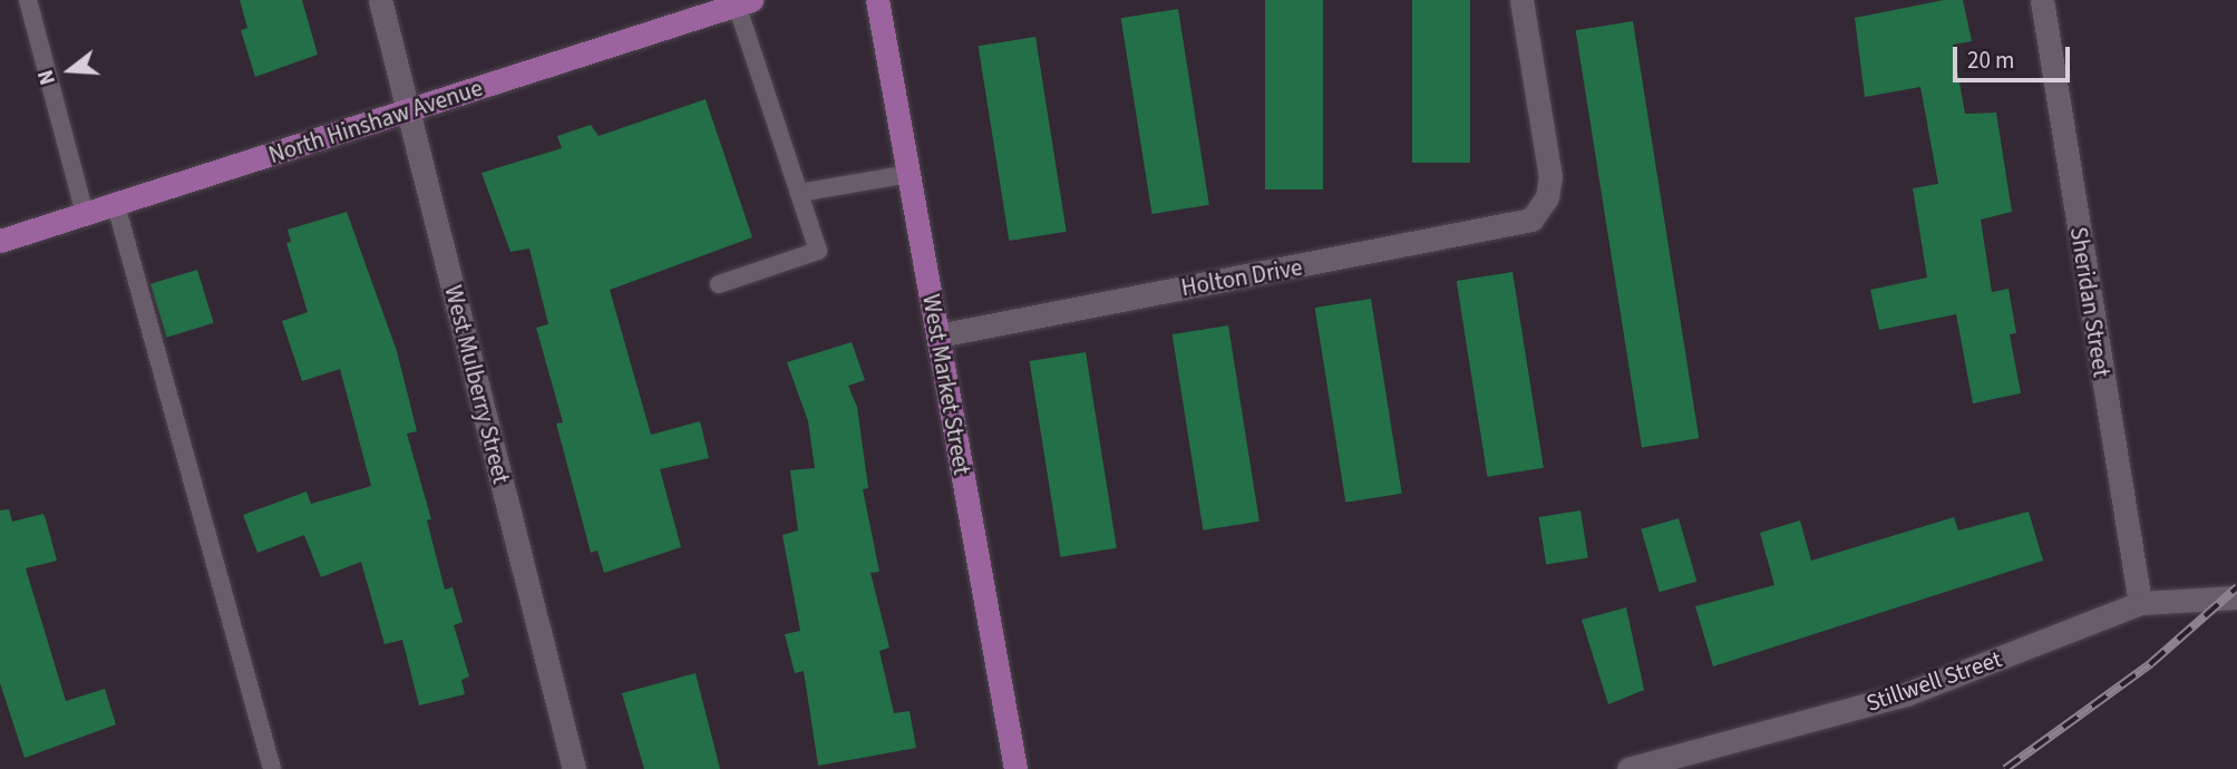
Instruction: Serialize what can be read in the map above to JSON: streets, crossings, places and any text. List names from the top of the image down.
{
  "streets": {
    "main road": ["North Hinshaw Avenue", "West Market Street"],
    "street": [
      "Holton Drive",
      "Sheridan Street",
      "West Mulberry Street",
      "Stillwell Street"
    ]
  },
  "crossings": [
    ["North Hinshaw Avenue", "West Mulberry Street"],
    ["Holton Drive", "West Market Street"],
    ["Sheridan Street", "Stillwell Street"]
  ],
  "scale_bar": "20 m",
  "north": "left"
}
